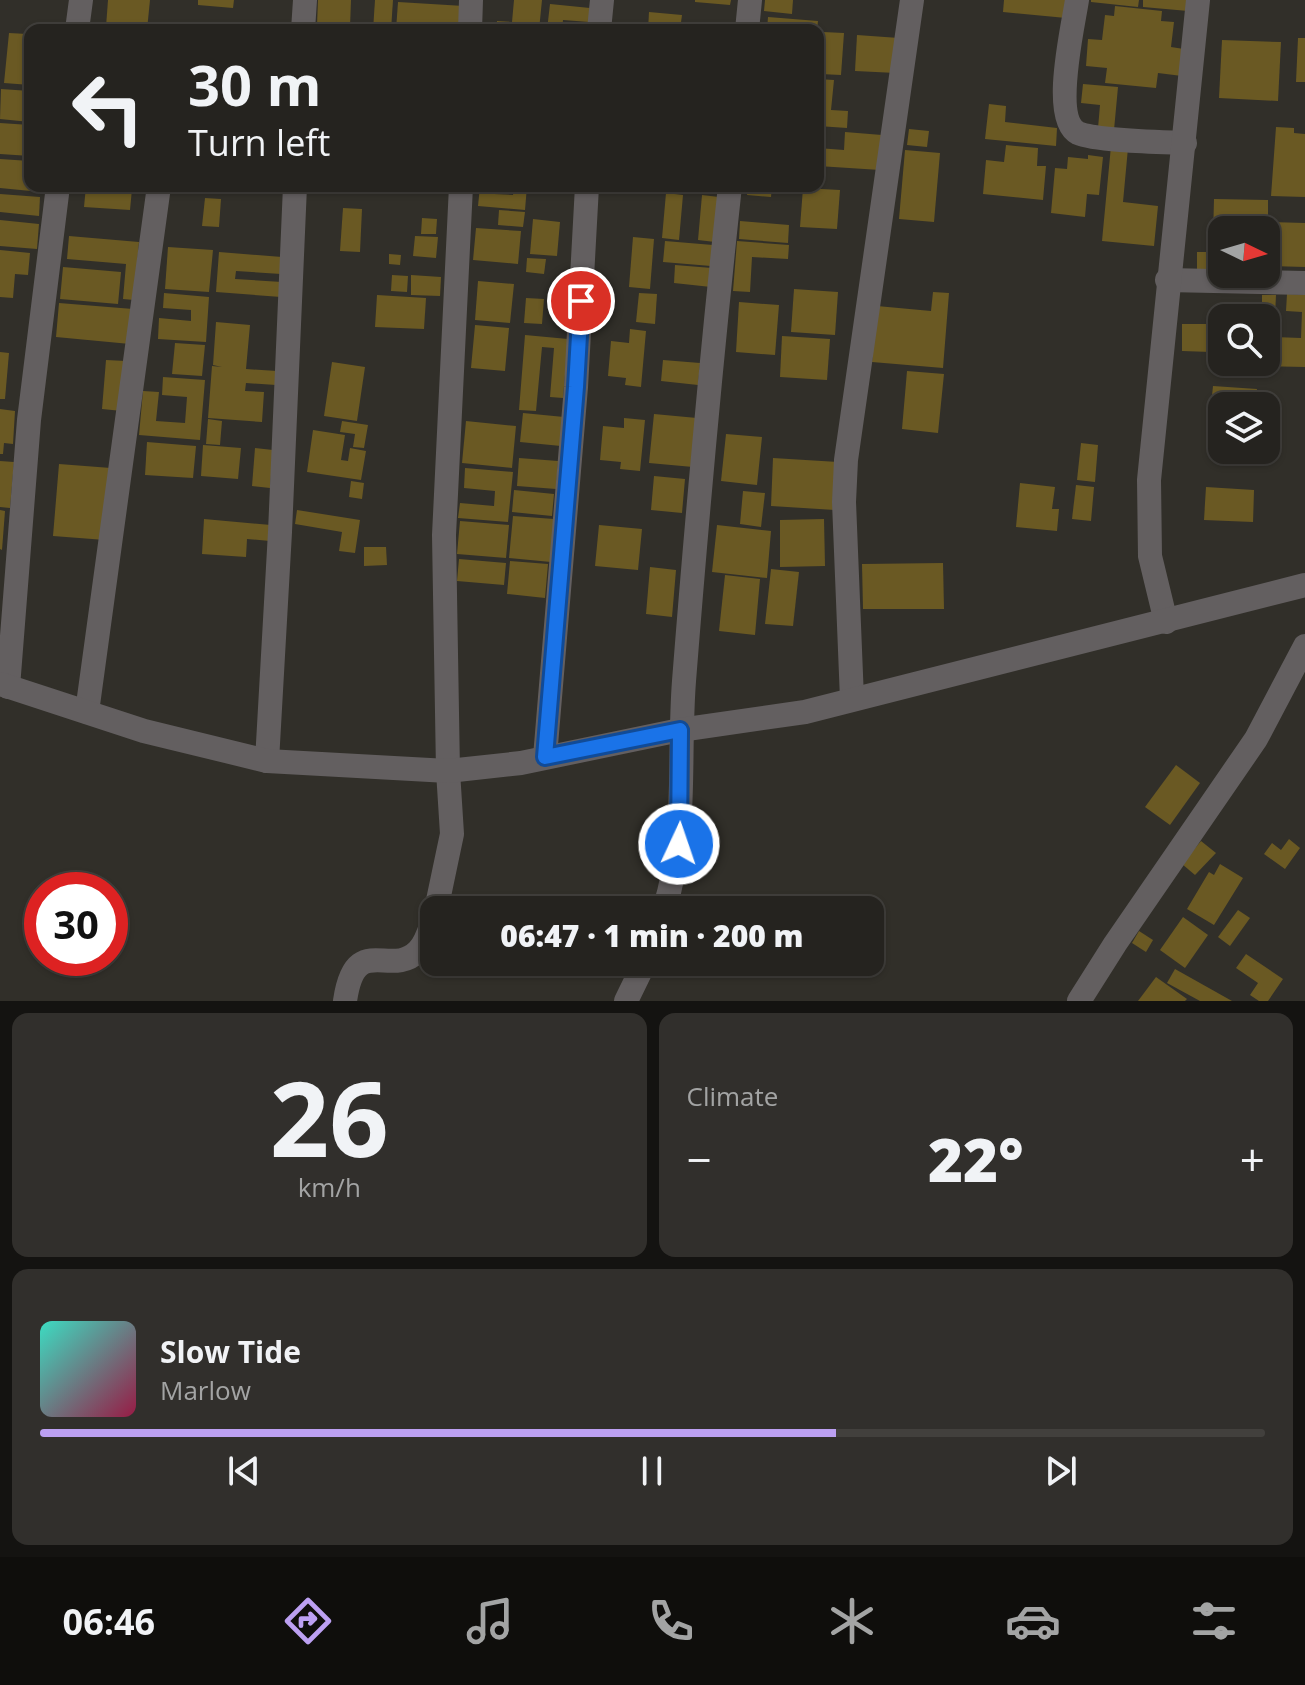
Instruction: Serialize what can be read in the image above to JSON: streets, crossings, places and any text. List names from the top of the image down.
{
  "north": "right",
  "page": {
    "turn": ["30 m", "Turn left"],
    "limit": "30",
    "trip": "06:47 · 1 min · 200 m",
    "tile": [
      ["26", "km/h"],
      "Climate"
    ],
    "heat": ["−", "22°", "+"],
    "song": ["Slow Tide", "Marlow"],
    "tabs": "06:46"
  }
}
